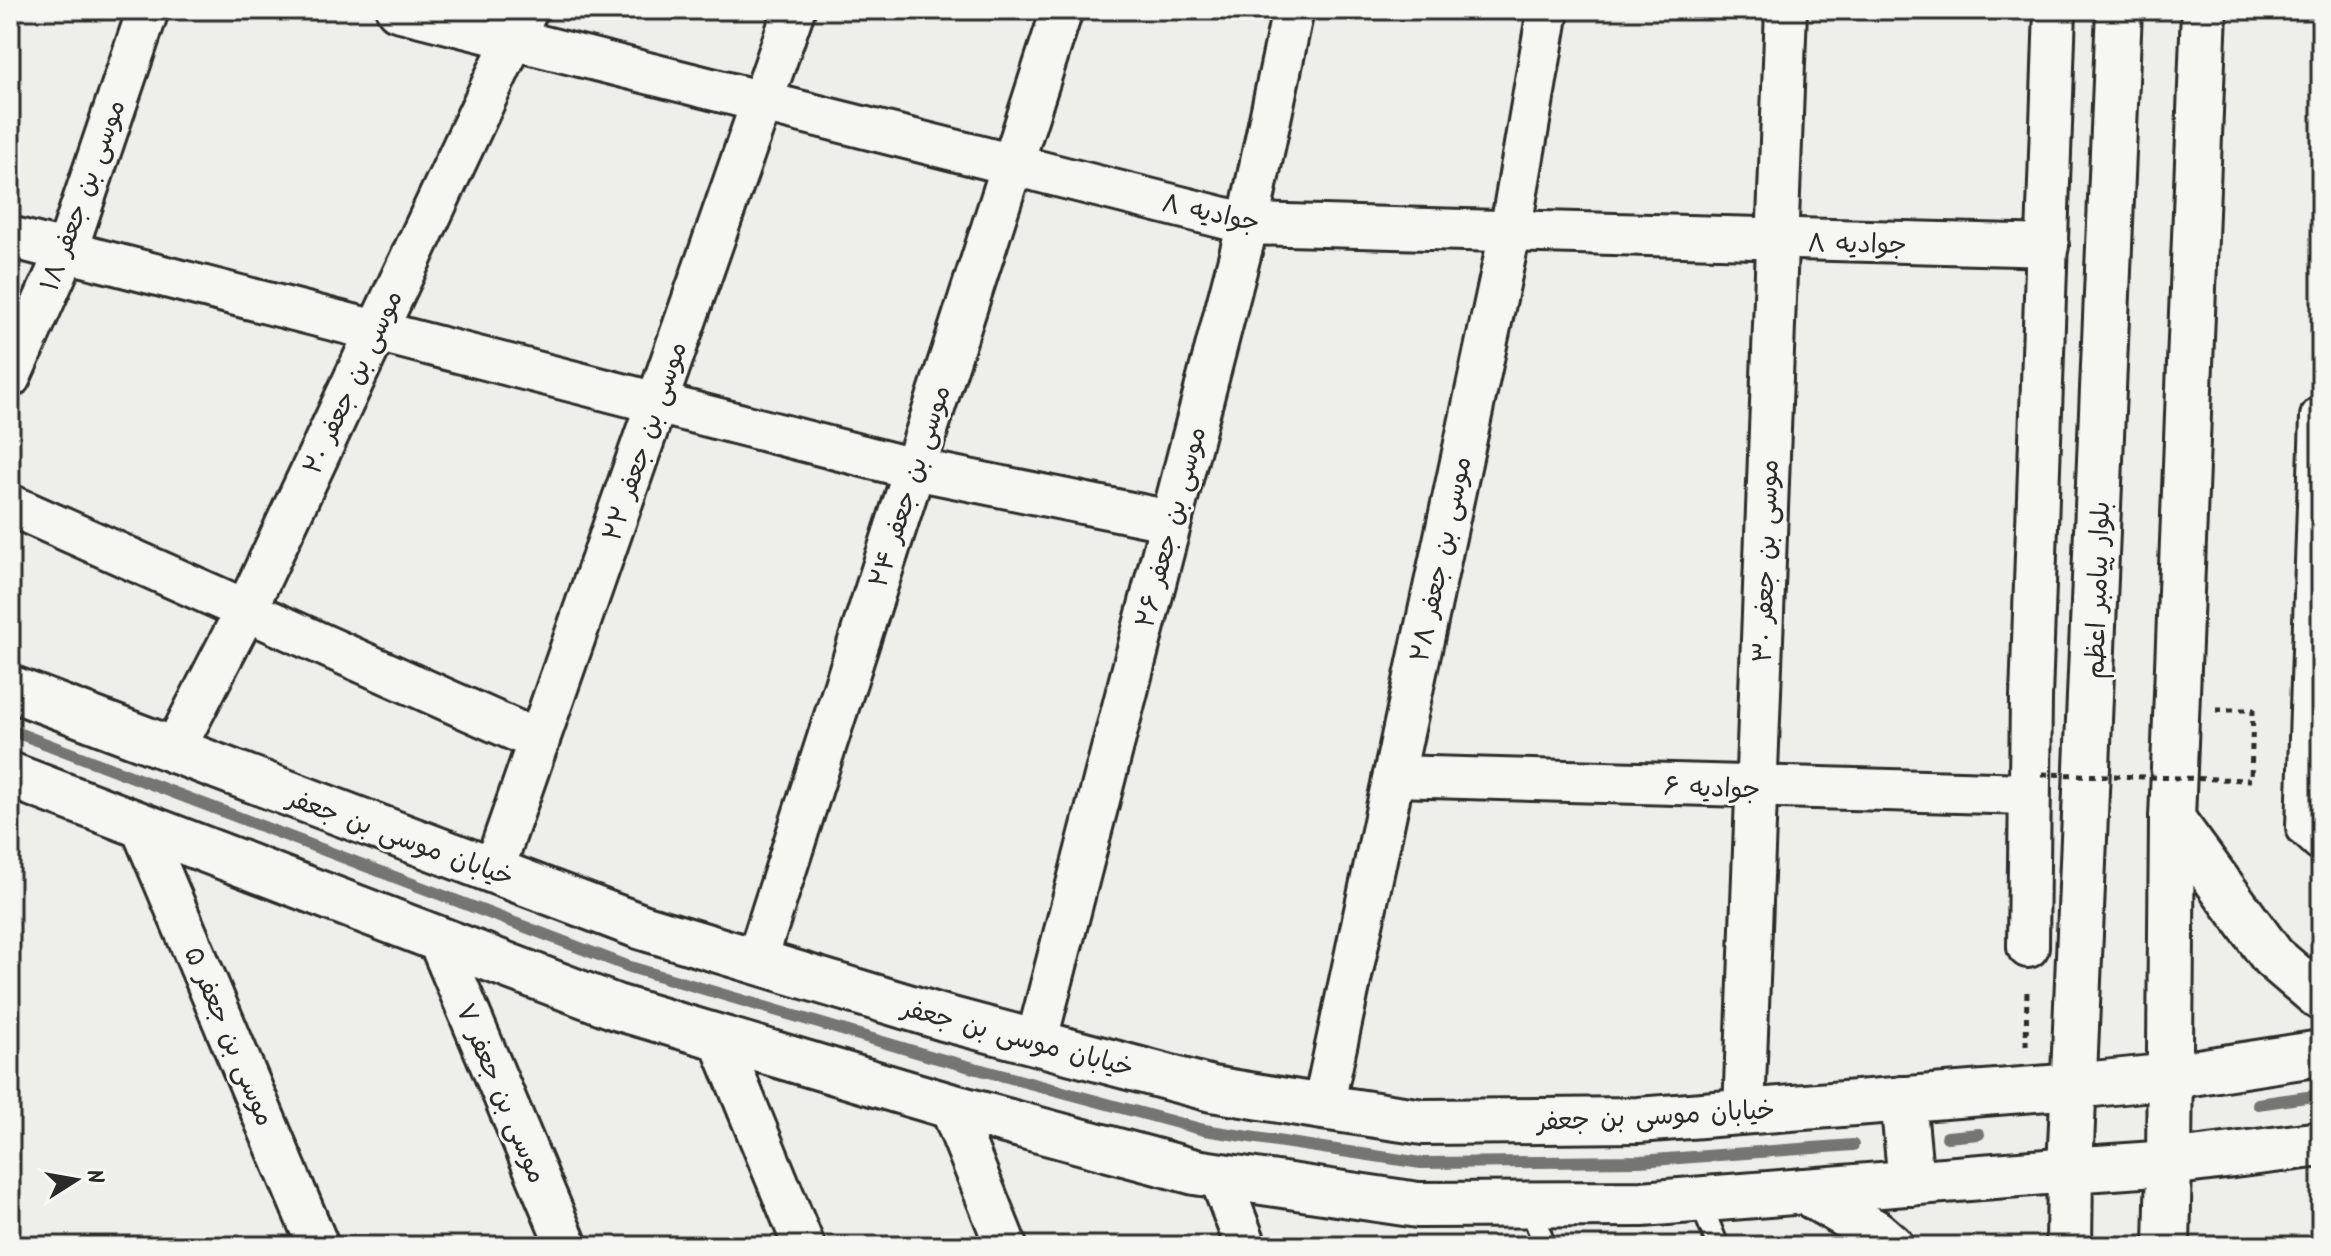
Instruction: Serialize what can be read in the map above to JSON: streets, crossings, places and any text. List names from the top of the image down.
{
  "streets": {
    "main road": ["بلوار پیامبر اعظم", "خیابان موسی بن جعفر"],
    "street": [
      "موسی بن جعفر ۱۸",
      "جوادیه ۸",
      "موسی بن جعفر ۲۰",
      "موسی بن جعفر ۲۲",
      "موسی بن جعفر ۲۴",
      "موسی بن جعفر ۲۶",
      "موسی بن جعفر ۲۸",
      "موسی بن جعفر ۳۰",
      "جوادیه ۶",
      "موسی بن جعفر ۵",
      "موسی بن جعفر ۷"
    ]
  },
  "crossings": [
    ["جوادیه ۸", "موسی بن جعفر ۲۰"],
    ["جوادیه ۸", "موسی بن جعفر ۲۲"],
    ["جوادیه ۸", "موسی بن جعفر ۲۴"],
    ["جوادیه ۸", "موسی بن جعفر ۲۶"],
    ["جوادیه ۸", "موسی بن جعفر ۲۸"],
    ["جوادیه ۸", "موسی بن جعفر ۳۰"],
    ["موسی بن جعفر ۲۰", "خیابان موسی بن جعفر"],
    ["موسی بن جعفر ۲۲", "خیابان موسی بن جعفر"],
    ["موسی بن جعفر ۲۴", "خیابان موسی بن جعفر"],
    ["موسی بن جعفر ۲۶", "خیابان موسی بن جعفر"],
    ["موسی بن جعفر ۲۸", "جوادیه ۶"],
    ["موسی بن جعفر ۲۸", "خیابان موسی بن جعفر"],
    ["موسی بن جعفر ۳۰", "جوادیه ۶"],
    ["موسی بن جعفر ۳۰", "خیابان موسی بن جعفر"],
    ["بلوار پیامبر اعظم", "خیابان موسی بن جعفر"]
  ],
  "north": "right"
}
